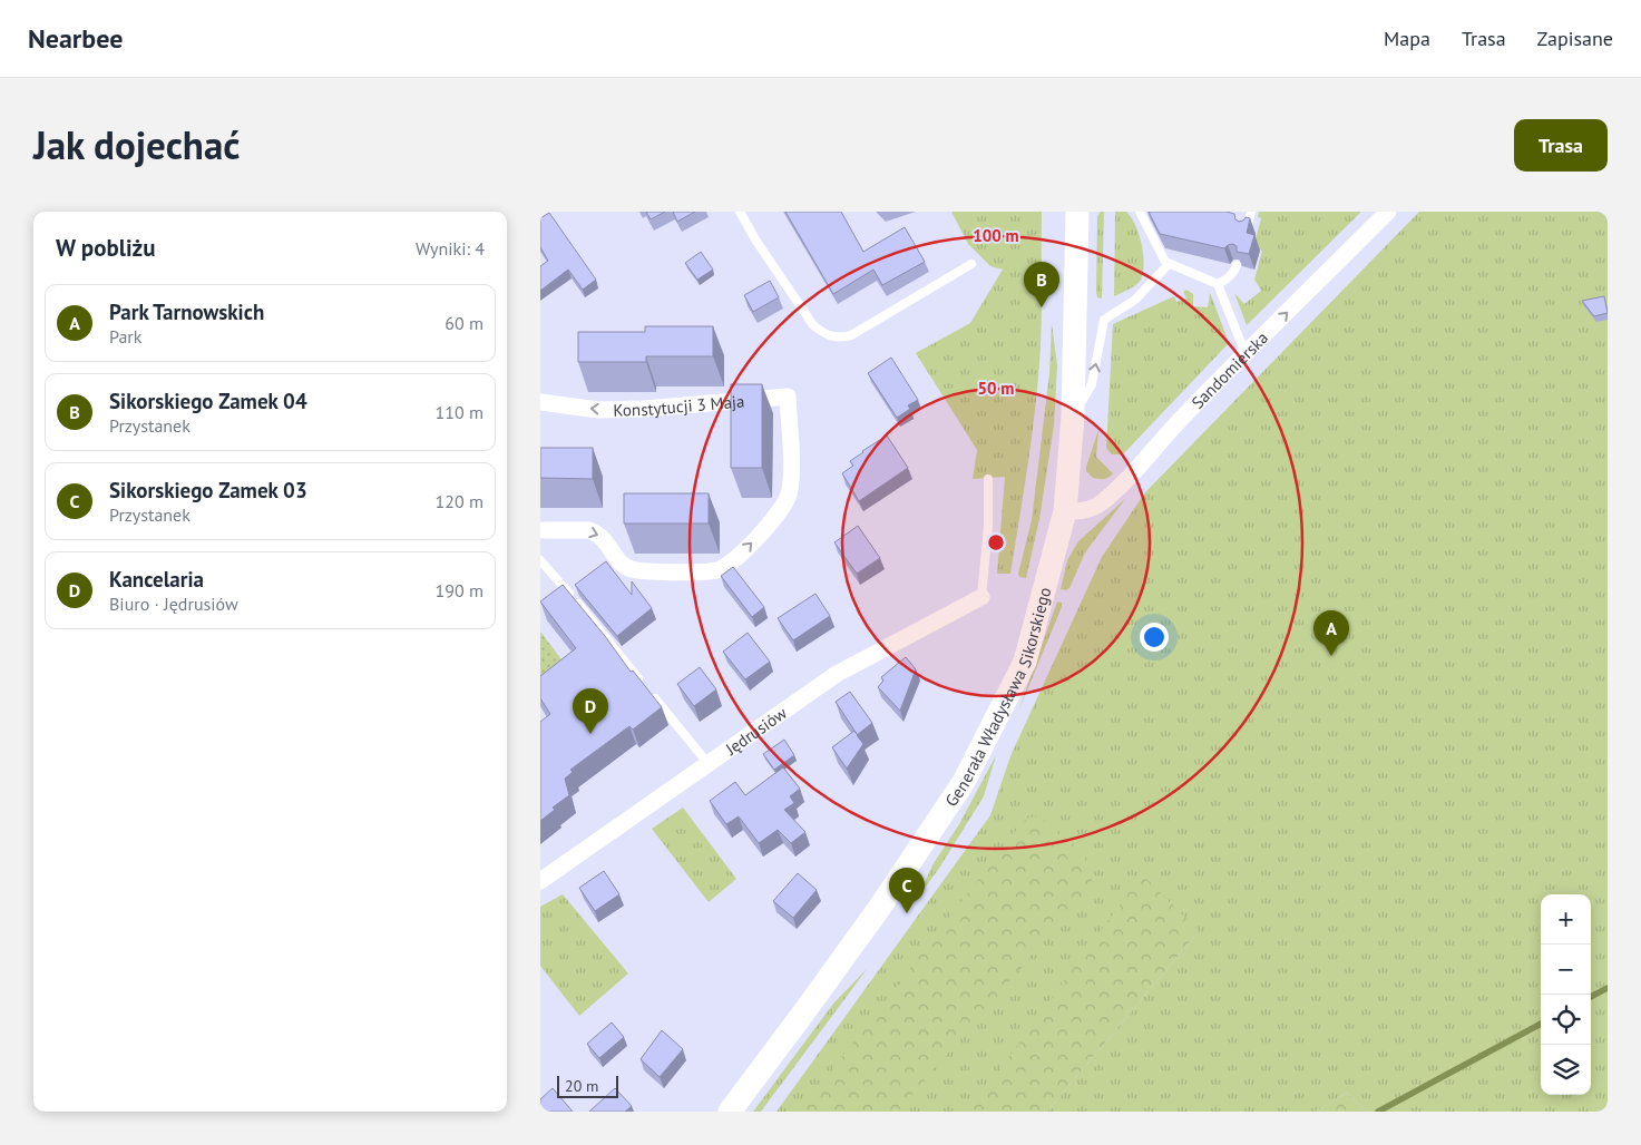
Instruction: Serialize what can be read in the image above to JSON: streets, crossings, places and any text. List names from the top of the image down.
{
  "streets": {
    "street": [
      "Sandomierska",
      "Konstytucji 3 Maja",
      "Generała Władysława Sikorskiego",
      "Jędrusiów"
    ]
  },
  "crossings": [
    ["Sandomierska", "Generała Władysława Sikorskiego"]
  ],
  "one_way": ["Sandomierska"],
  "scale_bar": "20 m",
  "page": {
    "header": "Nearbee",
    "nav": ["Mapa", "Trasa", "Zapisane"],
    "title": "Jak dojechać",
    "buttons": "Trasa",
    "heading": ["W pobliżu", "Wyniki: 4"],
    "pins": [
      "B",
      "A",
      "D",
      "C"
    ],
    "list": [
      {
        "mark": "A",
        "name": "Park Tarnowskich",
        "note": "Park",
        "value": "60 m"
      },
      {
        "mark": "B",
        "name": "Sikorskiego Zamek 04",
        "note": "Przystanek",
        "value": "110 m"
      },
      {
        "mark": "C",
        "name": "Sikorskiego Zamek 03",
        "note": "Przystanek",
        "value": "120 m"
      },
      {
        "mark": "D",
        "name": "Kancelaria",
        "note": "Biuro · Jędrusiów",
        "value": "190 m"
      }
    ],
    "map_buttons": ["+", "−"],
    "scale": "20 m"
  },
  "rings": ["100 m", "50 m"]
}
